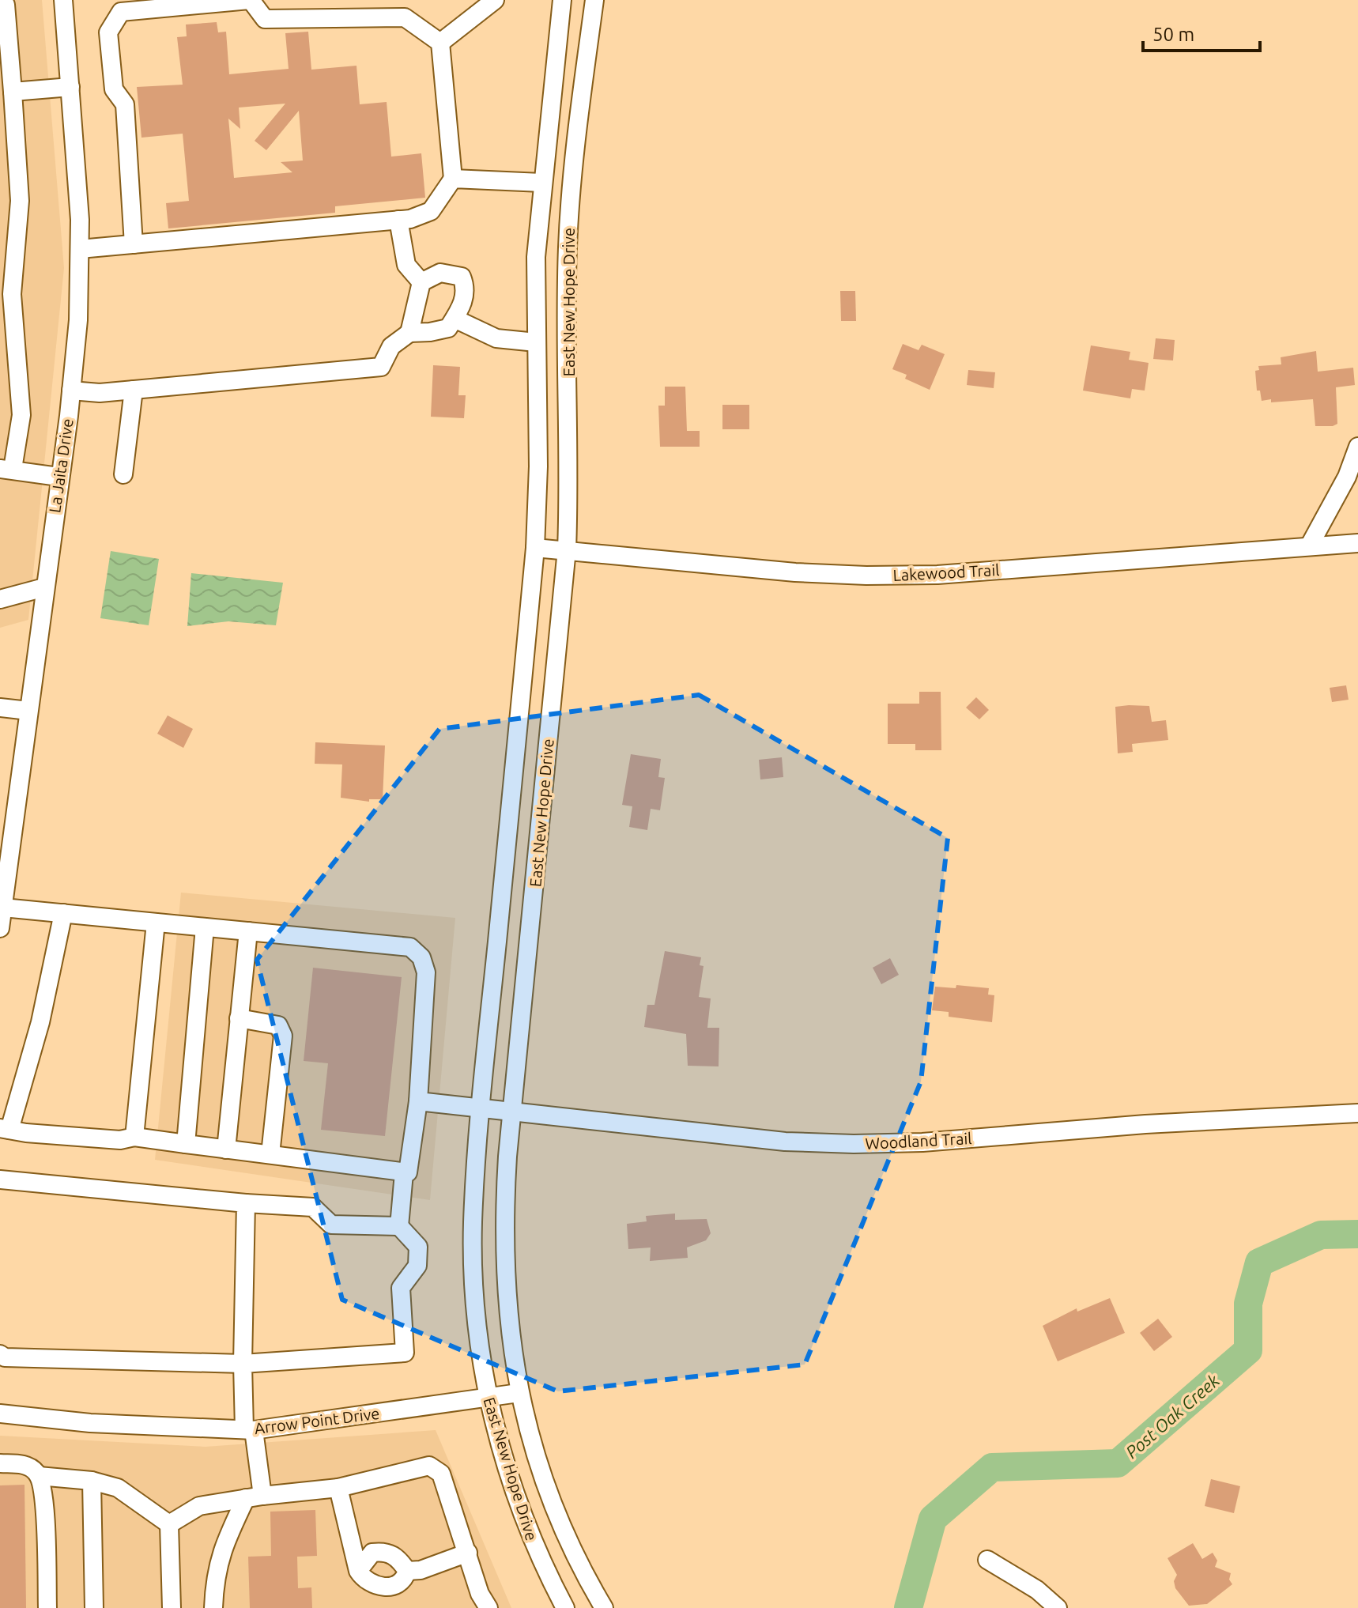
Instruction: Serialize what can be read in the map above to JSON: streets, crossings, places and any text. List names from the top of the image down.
{
  "streets": {
    "street": [
      "East New Hope Drive",
      "La Jaita Drive",
      "Lakewood Trail",
      "Woodland Trail",
      "Arrow Point Drive"
    ]
  },
  "crossings": [
    ["East New Hope Drive", "Lakewood Trail"],
    ["East New Hope Drive", "Woodland Trail"],
    ["East New Hope Drive", "Arrow Point Drive"]
  ],
  "water": ["Post Oak Creek"],
  "scale_bar": "50 m"
}
